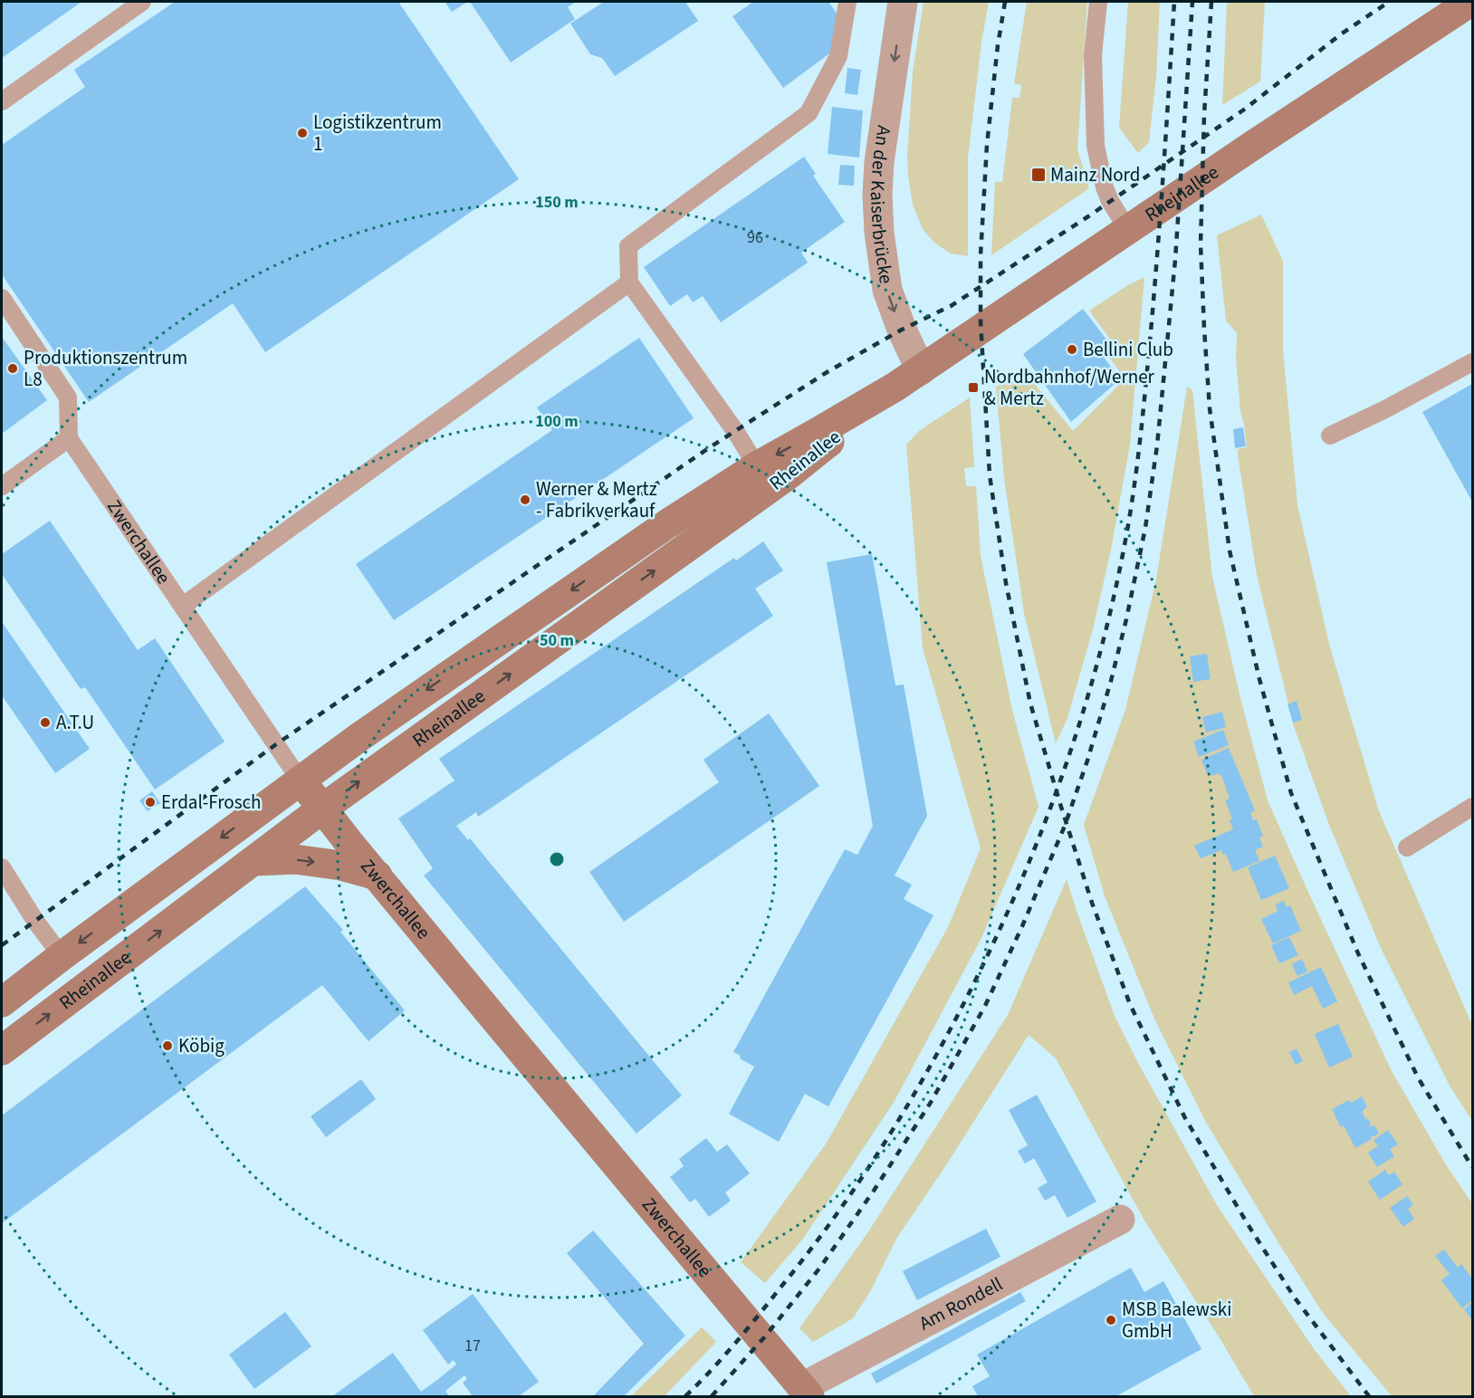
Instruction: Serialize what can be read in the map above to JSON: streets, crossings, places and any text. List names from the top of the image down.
{
  "streets": {
    "main road": ["Rheinallee", "Zwerchallee"],
    "street": ["An der Kaiserbrücke", "Am Rondell"]
  },
  "crossings": [
    ["Rheinallee", "An der Kaiserbrücke"],
    ["Rheinallee", "Zwerchallee"],
    ["Zwerchallee", "Am Rondell"]
  ],
  "one_way": ["An der Kaiserbrücke"],
  "places": {
    "other": [
      "Logistikzentrum 1",
      "Bellini Club",
      "Produktionszentrum L8",
      "Werner & Mertz - Fabrikverkauf",
      "A.T.U",
      "Erdal-Frosch",
      "Köbig",
      "MSB Balewski GmbH"
    ],
    "transit": ["Mainz Nord", "Nordbahnhof/Werner & Mertz"]
  },
  "house_numbers": ["96", "17"],
  "rings": ["150 m", "100 m", "50 m"]
}
